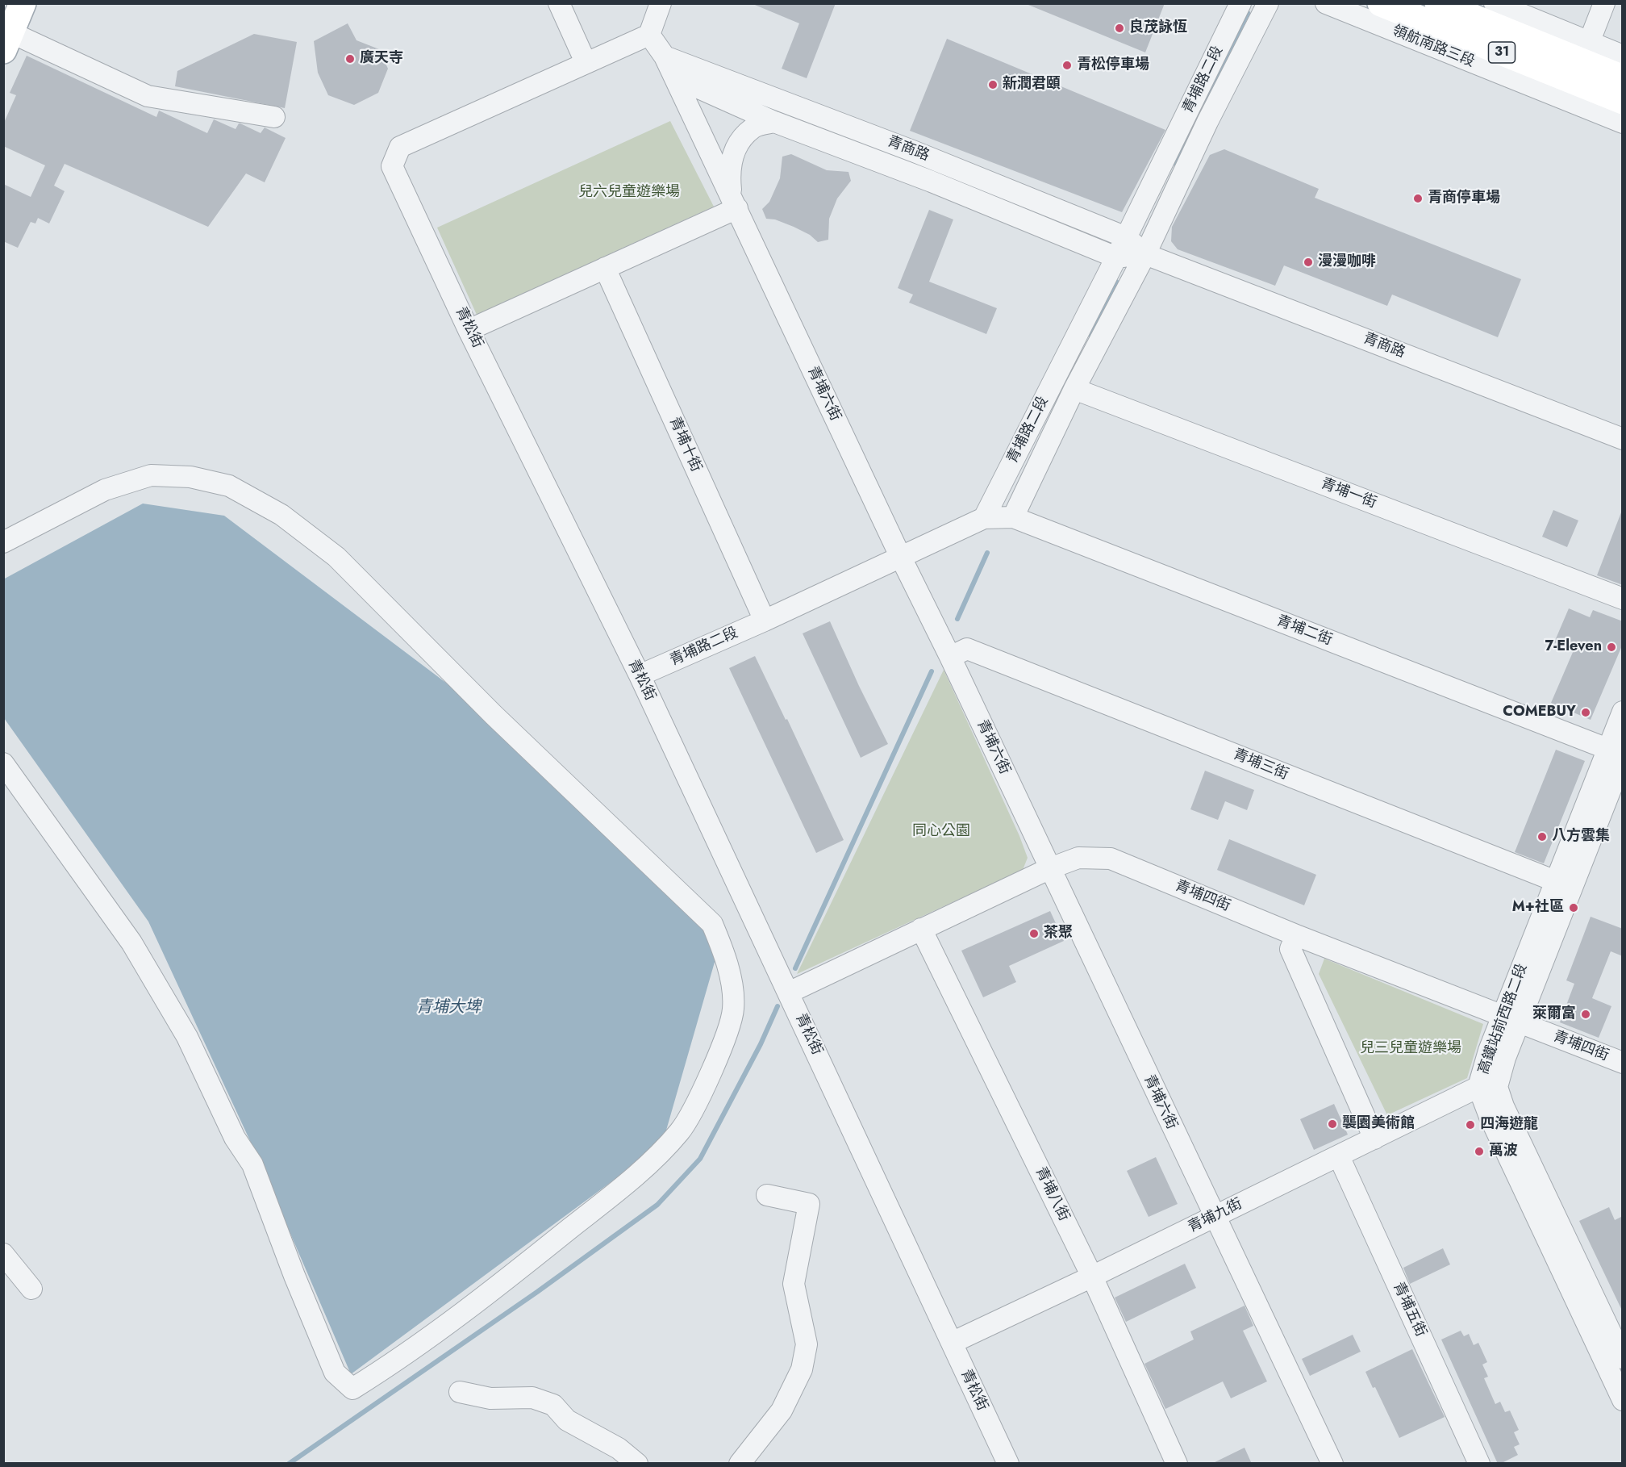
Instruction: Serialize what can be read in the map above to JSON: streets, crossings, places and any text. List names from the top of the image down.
{
  "streets": {
    "main road": ["領航南路三段", "31"],
    "street": [
      "青埔路二段",
      "青商路",
      "青松街",
      "青埔六街",
      "青埔十街",
      "青埔一街",
      "青埔二街",
      "青埔三街",
      "青埔四街",
      "高鐵站前西路二段",
      "青埔八街",
      "青埔九街",
      "青埔五街"
    ]
  },
  "crossings": [
    ["青埔路二段", "青商路"],
    ["青埔路二段", "青松街"],
    ["青埔路二段", "青埔六街"],
    ["青埔路二段", "青埔十街"],
    ["青埔路二段", "青埔一街"],
    ["青埔路二段", "青埔二街"],
    ["青商路", "青埔六街"],
    ["青松街", "青埔六街"],
    ["青松街", "青埔四街"],
    ["青松街", "青埔九街"],
    ["青埔六街", "青埔三街"],
    ["青埔六街", "青埔四街"],
    ["青埔六街", "青埔九街"],
    ["青埔二街", "高鐵站前西路二段"],
    ["青埔三街", "高鐵站前西路二段"],
    ["青埔四街", "高鐵站前西路二段"],
    ["青埔四街", "青埔八街"],
    ["高鐵站前西路二段", "青埔九街"],
    ["青埔八街", "青埔九街"],
    ["青埔九街", "青埔五街"]
  ],
  "water": ["青埔大埤"],
  "parks": ["兒六兒童遊樂場", "同心公園", "兒三兒童遊樂場"],
  "places": [
    "良茂詠恆",
    "廣天寺",
    "青松停車場",
    "新潤君頤",
    "青商停車場",
    "漫漫咖啡",
    "7-Eleven",
    "COMEBUY",
    "八方雲集",
    "M+社區",
    "茶聚",
    "萊爾富",
    "襲園美術館",
    "四海遊龍",
    "萬波"
  ]
}
